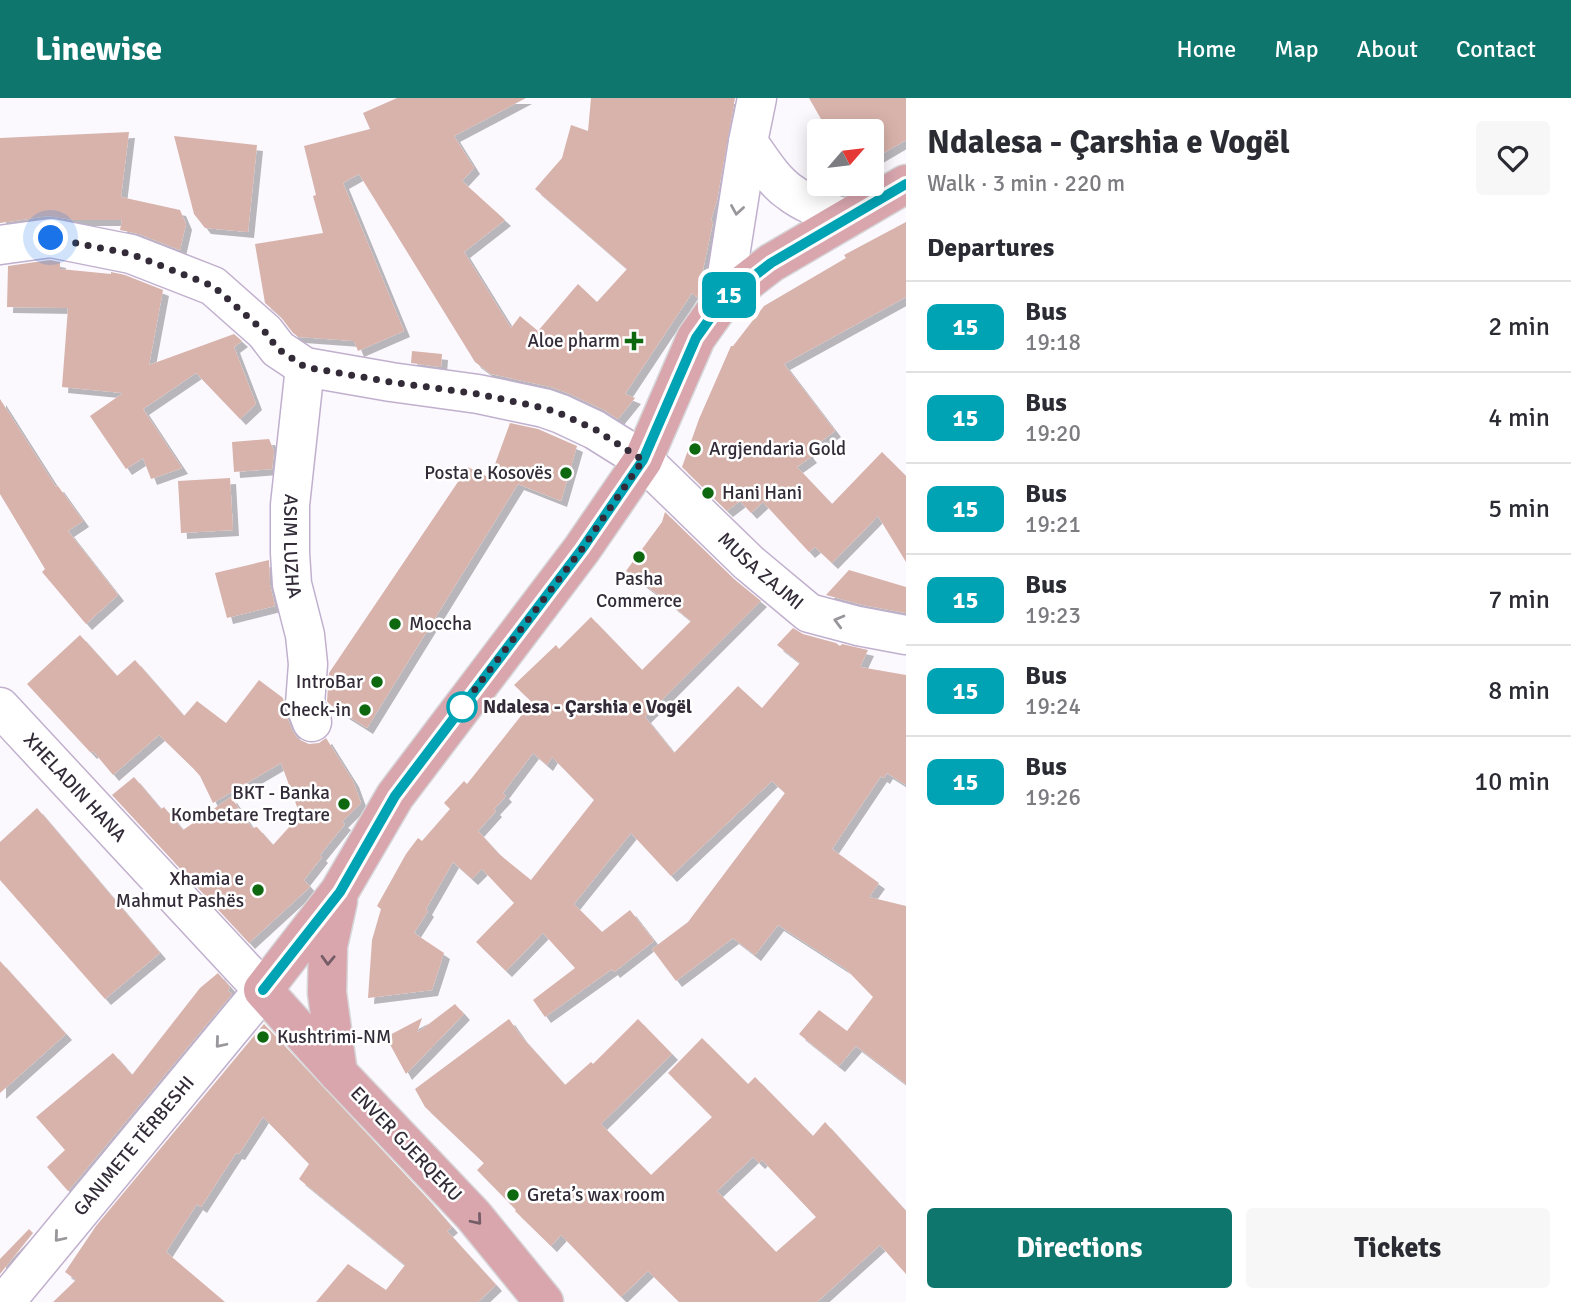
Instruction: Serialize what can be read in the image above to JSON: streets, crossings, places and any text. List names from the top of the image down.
{
  "streets": {
    "main road": ["ENVER GJERQEKU"],
    "street": [
      "ASIM LUZHA",
      "MUSA ZAJMI",
      "XHELADIN HANA",
      "GANIMETE TËRBESHI"
    ]
  },
  "crossings": [
    ["ASIM LUZHA", "MUSA ZAJMI"],
    ["XHELADIN HANA", "ENVER GJERQEKU"],
    ["XHELADIN HANA", "GANIMETE TËRBESHI"],
    ["ENVER GJERQEKU", "GANIMETE TËRBESHI"]
  ],
  "one_way": ["MUSA ZAJMI", "ENVER GJERQEKU", "GANIMETE TËRBESHI"],
  "places": {
    "health": ["Aloe pharm"],
    "other": [
      "Argjendaria Gold",
      "Posta e Kosovës",
      "Hani Hani",
      "Pasha Commerce",
      "Moccha",
      "IntroBar",
      "Ndalesa - Çarshia e Vogël",
      "Check-in",
      "BKT - Banka Kombetare Tregtare",
      "Xhamia e Mahmut Pashës",
      "Kushtrimi-NM",
      "Greta’s wax room"
    ]
  },
  "lines": ["bus line 15"],
  "north": "top right",
  "page": {
    "header": "Linewise",
    "nav": [
      "Home",
      "Map",
      "About",
      "Contact"
    ],
    "on_map": "15",
    "heading": [
      ["Ndalesa - Çarshia e Vogël", "Walk · 3 min · 220 m"],
      "Departures"
    ],
    "list": [
      {
        "mark": "15",
        "name": "Bus",
        "note": "19:18",
        "value": "2 min"
      },
      {
        "mark": "15",
        "name": "Bus",
        "note": "19:20",
        "value": "4 min"
      },
      {
        "mark": "15",
        "name": "Bus",
        "note": "19:21",
        "value": "5 min"
      },
      {
        "mark": "15",
        "name": "Bus",
        "note": "19:23",
        "value": "7 min"
      },
      {
        "mark": "15",
        "name": "Bus",
        "note": "19:24",
        "value": "8 min"
      },
      {
        "mark": "15",
        "name": "Bus",
        "note": "19:26",
        "value": "10 min"
      }
    ],
    "buttons": ["Directions", "Tickets"]
  }
}
